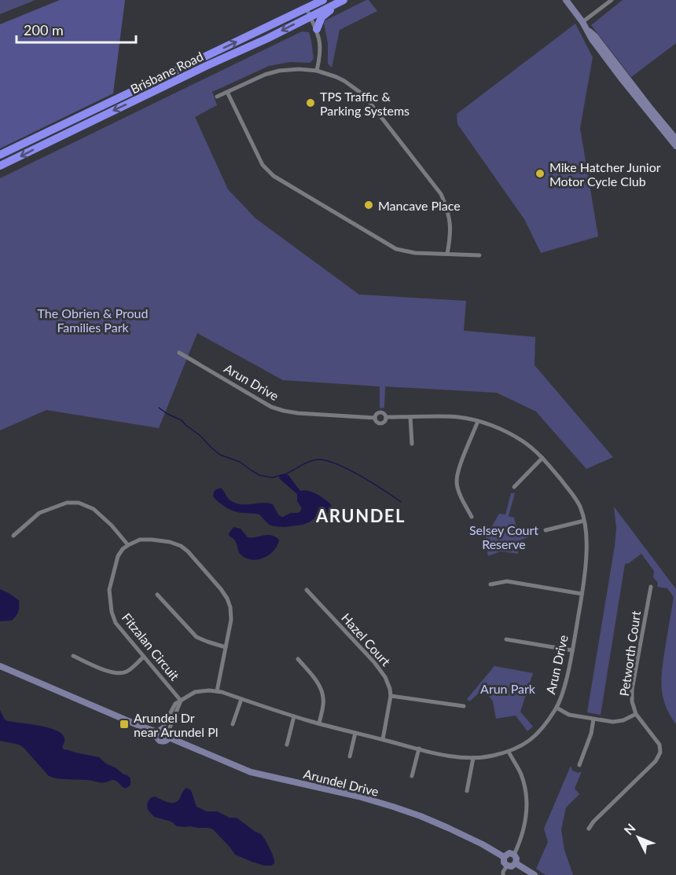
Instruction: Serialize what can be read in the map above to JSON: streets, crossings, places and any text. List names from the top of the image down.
{
  "streets": {
    "highway": ["Brisbane Road"],
    "main road": ["Arundel Drive"],
    "street": [
      "Arun Drive",
      "Hazel Court",
      "Fitzalan Circuit",
      "Petworth Court"
    ]
  },
  "crossings": [
    ["Arun Drive", "Hazel Court"],
    ["Arun Drive", "Fitzalan Circuit"],
    ["Arun Drive", "Arundel Drive"]
  ],
  "districts": ["ARUNDEL"],
  "parks": ["The Obrien & Proud Families Park", "Selsey Court Reserve", "Arun Park"],
  "places": {
    "other": ["TPS Traffic & Parking Systems", "Mike Hatcher Junior Motor Cycle Club", "Mancave Place"],
    "transit": ["Arundel Dr near Arundel Pl"]
  },
  "scale_bar": "200 m",
  "north": "top left"
}
